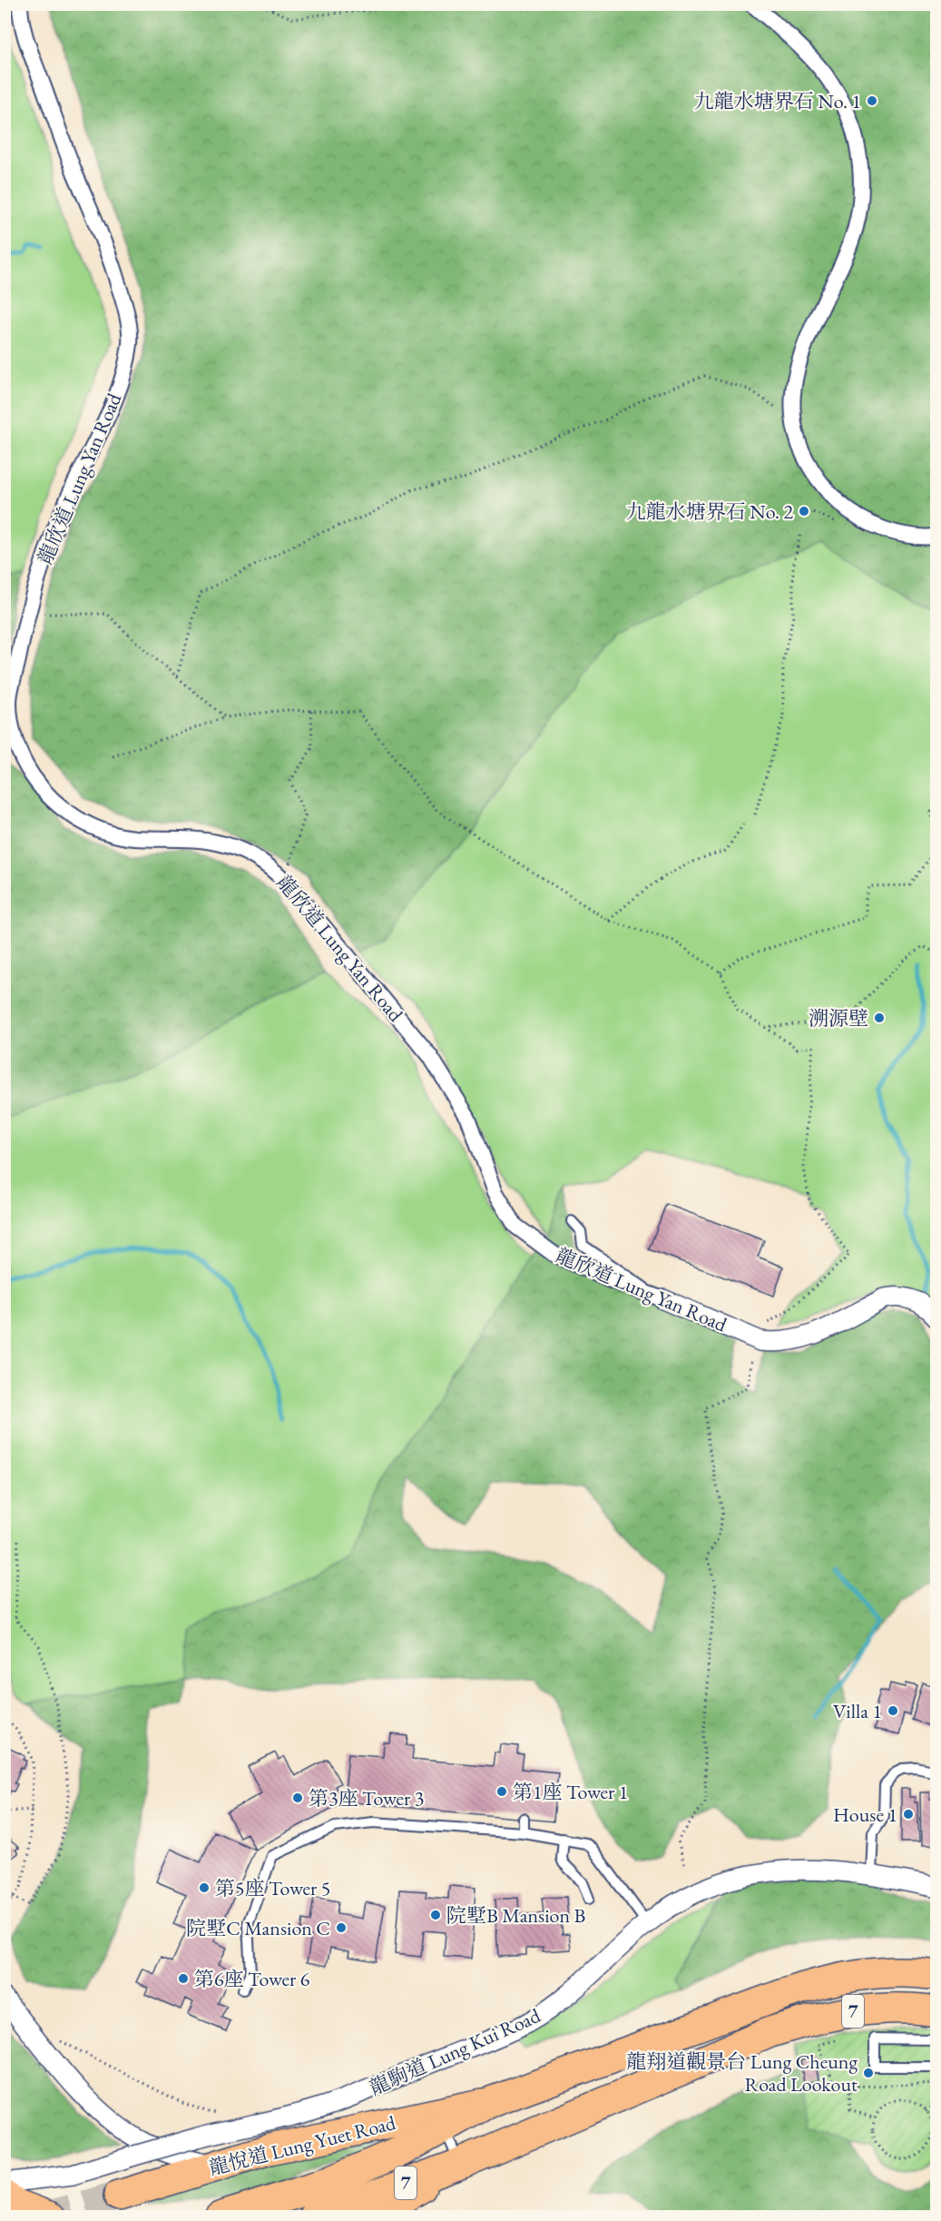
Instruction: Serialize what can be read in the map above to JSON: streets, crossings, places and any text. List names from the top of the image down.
{
  "streets": {
    "main road": ["7", "龍悅道 Lung Yuet Road"],
    "street": ["龍欣道 Lung Yan Road", "龍駒道 Lung Kui Road"]
  },
  "crossings": [
    ["7", "龍悅道 Lung Yuet Road"]
  ],
  "places": [
    "九龍水塘界石 No. 1",
    "九龍水塘界石 No. 2",
    "溯源壁",
    "Villa 1",
    "第1座 Tower 1",
    "第3座 Tower 3",
    "House 1",
    "第5座 Tower 5",
    "院墅B Mansion B",
    "院墅C Mansion C",
    "第6座 Tower 6",
    "龍翔道觀景台 Lung Cheung Road Lookout"
  ]
}
